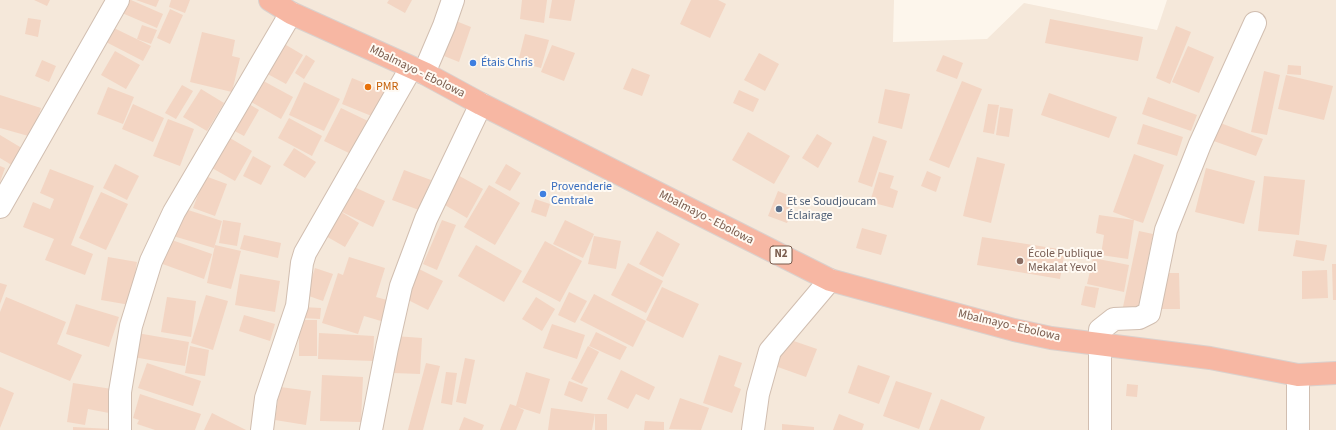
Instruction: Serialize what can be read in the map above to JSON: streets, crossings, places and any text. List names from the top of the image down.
{
  "streets": {
    "highway": ["Mbalmayo - Ebolowa", "N2"]
  },
  "places": [
    "Étais Chris",
    "PMR",
    "Provenderie Centrale",
    "Et se Soudjoucam Éclairage",
    "École Publique Mekalat Yevol"
  ]
}
